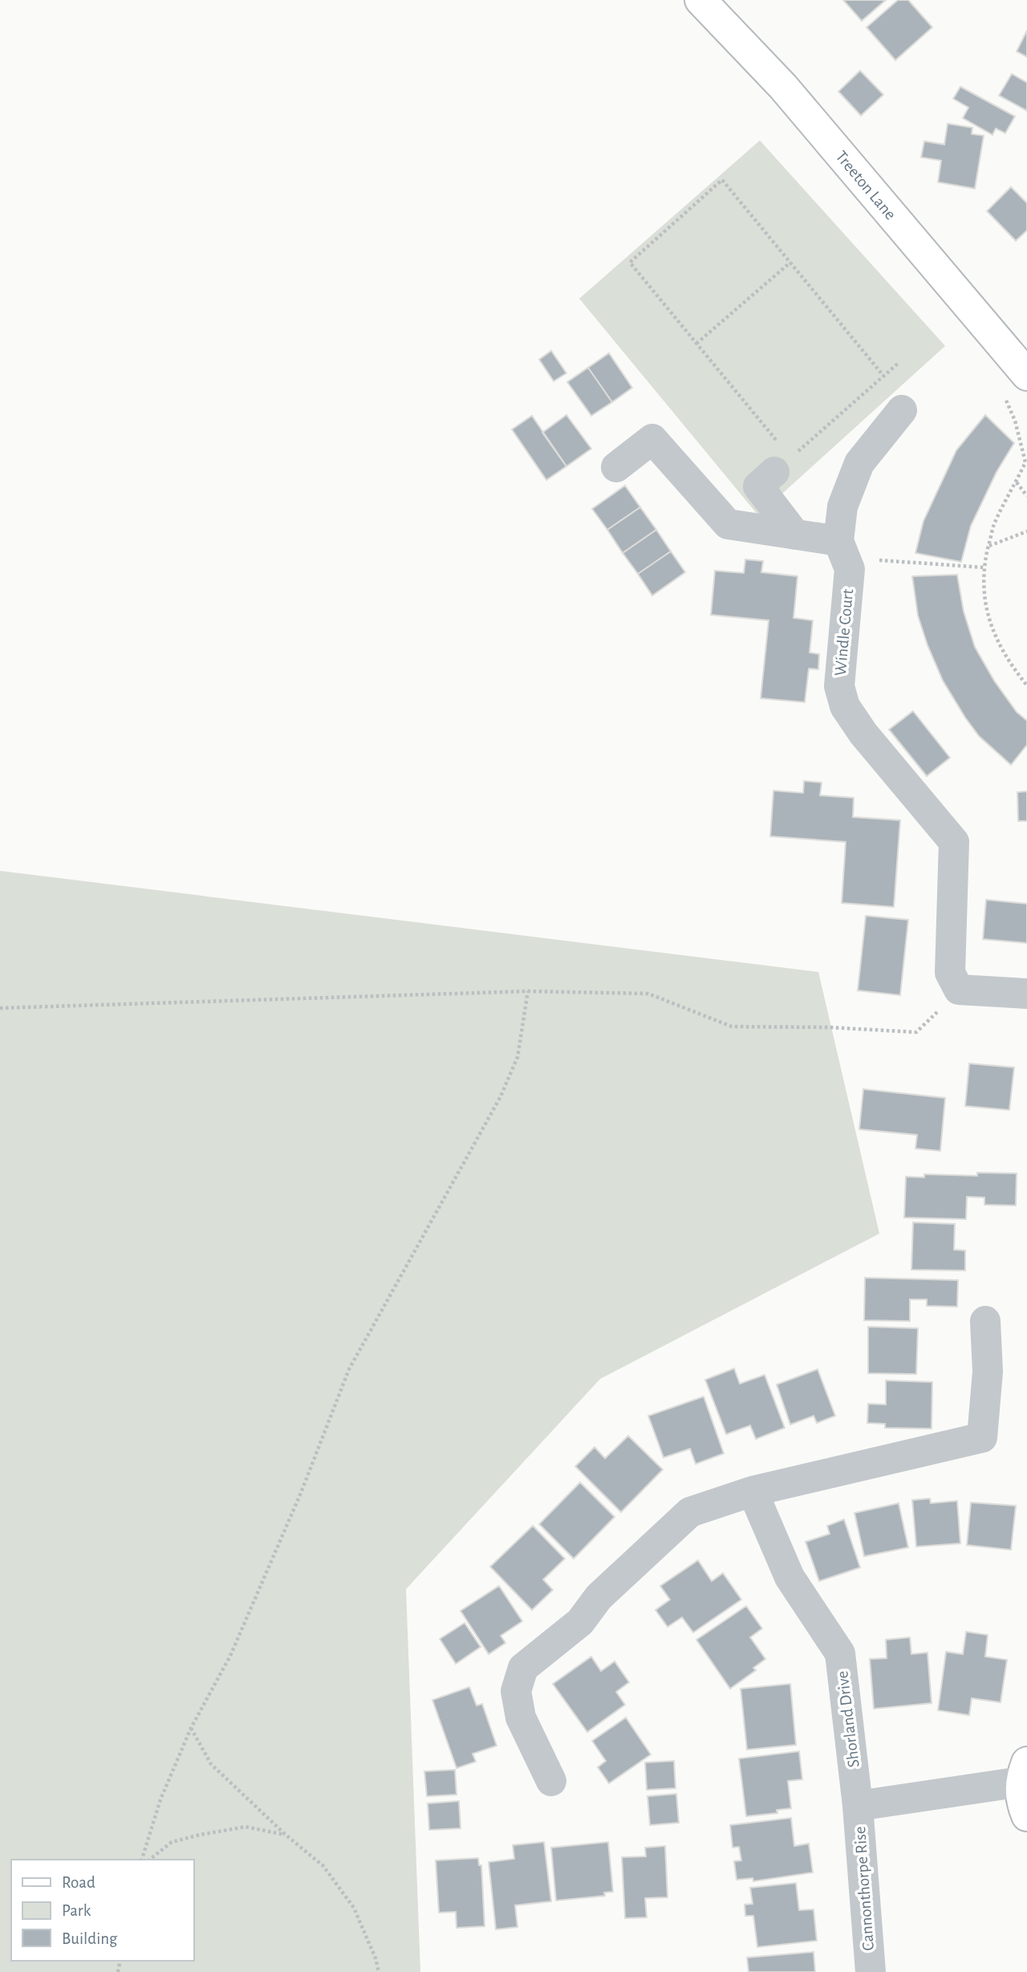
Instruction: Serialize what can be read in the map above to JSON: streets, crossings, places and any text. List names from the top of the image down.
{
  "streets": {
    "main road": ["Treeton Lane"],
    "street": ["Windle Court", "Shorland Drive", "Cannonthorpe Rise"]
  },
  "crossings": [
    ["Shorland Drive", "Cannonthorpe Rise"]
  ],
  "legend": ["Road", "Park", "Building"]
}
